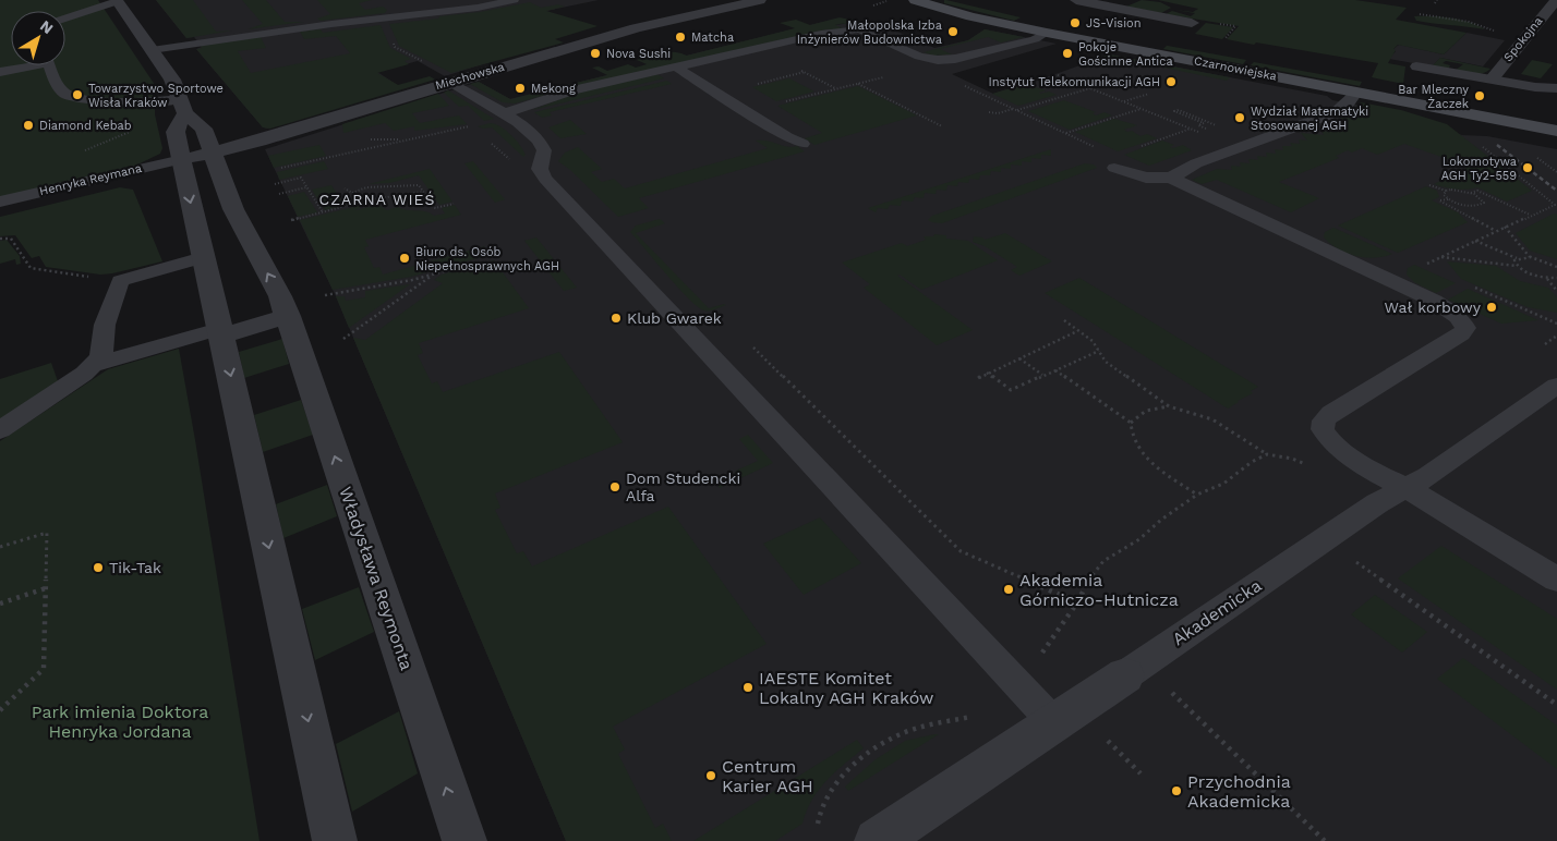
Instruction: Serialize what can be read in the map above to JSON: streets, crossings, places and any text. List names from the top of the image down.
{
  "streets": {
    "main road": ["Czarnowiejska"],
    "street": [
      "Spokojna",
      "Miechowska",
      "Władysława Reymonta",
      "Akademicka"
    ],
    "lane": ["Henryka Reymana"]
  },
  "crossings": [
    ["Miechowska", "Henryka Reymana"],
    ["Miechowska", "Władysława Reymonta"]
  ],
  "districts": ["CZARNA WIEŚ"],
  "parks": ["Park imienia Doktora Henryka Jordana"],
  "places": [
    "JS-Vision",
    "Małopolska Izba Inżynierów Budownictwa",
    "Matcha",
    "Nova Sushi",
    "Pokoje Gościnne Antica",
    "Instytut Telekomunikacji AGH",
    "Mekong",
    "Towarzystwo Sportowe Wisła Kraków",
    "Bar Mleczny Żaczek",
    "Wydział Matematyki Stosowanej AGH",
    "Diamond Kebab",
    "Lokomotywa AGH Ty2-559",
    "Biuro ds. Osób Niepełnosprawnych AGH",
    "Wał korbowy",
    "Klub Gwarek",
    "Dom Studencki Alfa",
    "Tik-Tak",
    "Akademia Górniczo-Hutnicza",
    "IAESTE Komitet Lokalny AGH Kraków",
    "Centrum Karier AGH",
    "Przychodnia Akademicka"
  ],
  "north": "top right"
}
